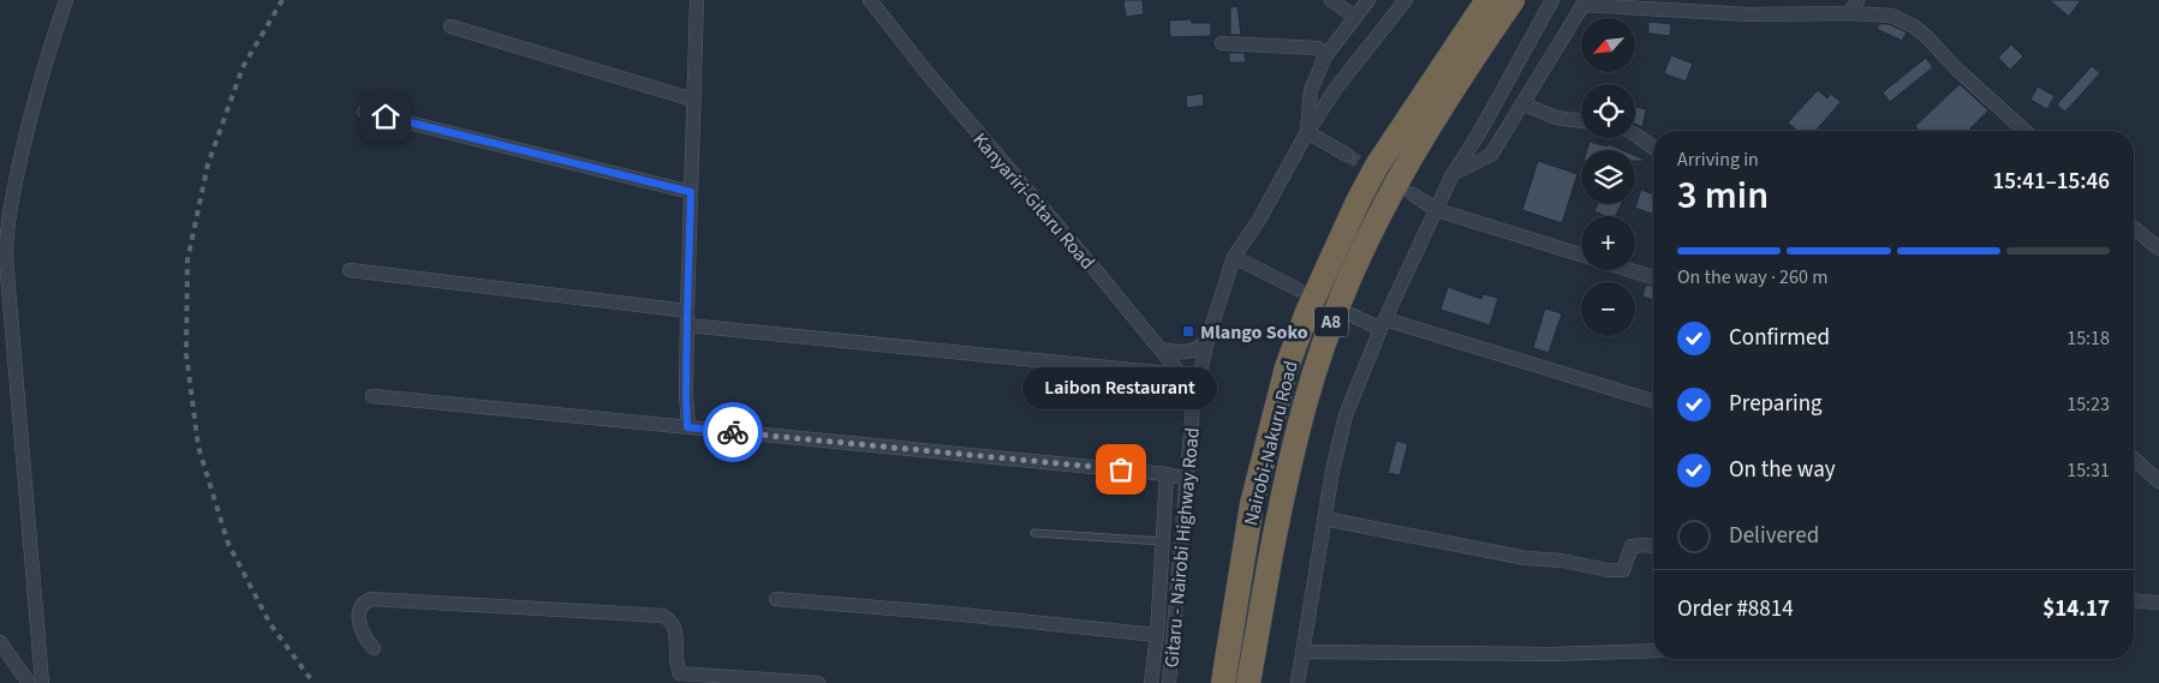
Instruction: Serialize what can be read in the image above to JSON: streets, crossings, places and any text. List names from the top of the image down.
{
  "streets": {
    "highway": ["A8", "Nairobi-Nakuru Road"],
    "street": ["Kanyariri-Gitaru Road", "Gitaru - Nairobi Highway Road"]
  },
  "crossings": [
    ["Kanyariri-Gitaru Road", "Gitaru - Nairobi Highway Road"]
  ],
  "places": {
    "transit": ["Mlango Soko"],
    "other": ["Laibon Restaurant"]
  },
  "north": "bottom left",
  "page": {
    "map_buttons": ["+", "−"],
    "heading": ["3 min", "Arriving in", "15:41–15:46"],
    "panel": ["Order #8814", "$14.17"],
    "bar": "On the way · 260 m",
    "list": [
      ["Confirmed", "15:18"],
      ["Preparing", "15:23"],
      ["On the way", "15:31"],
      "Delivered"
    ],
    "bubble": "Laibon Restaurant"
  }
}
